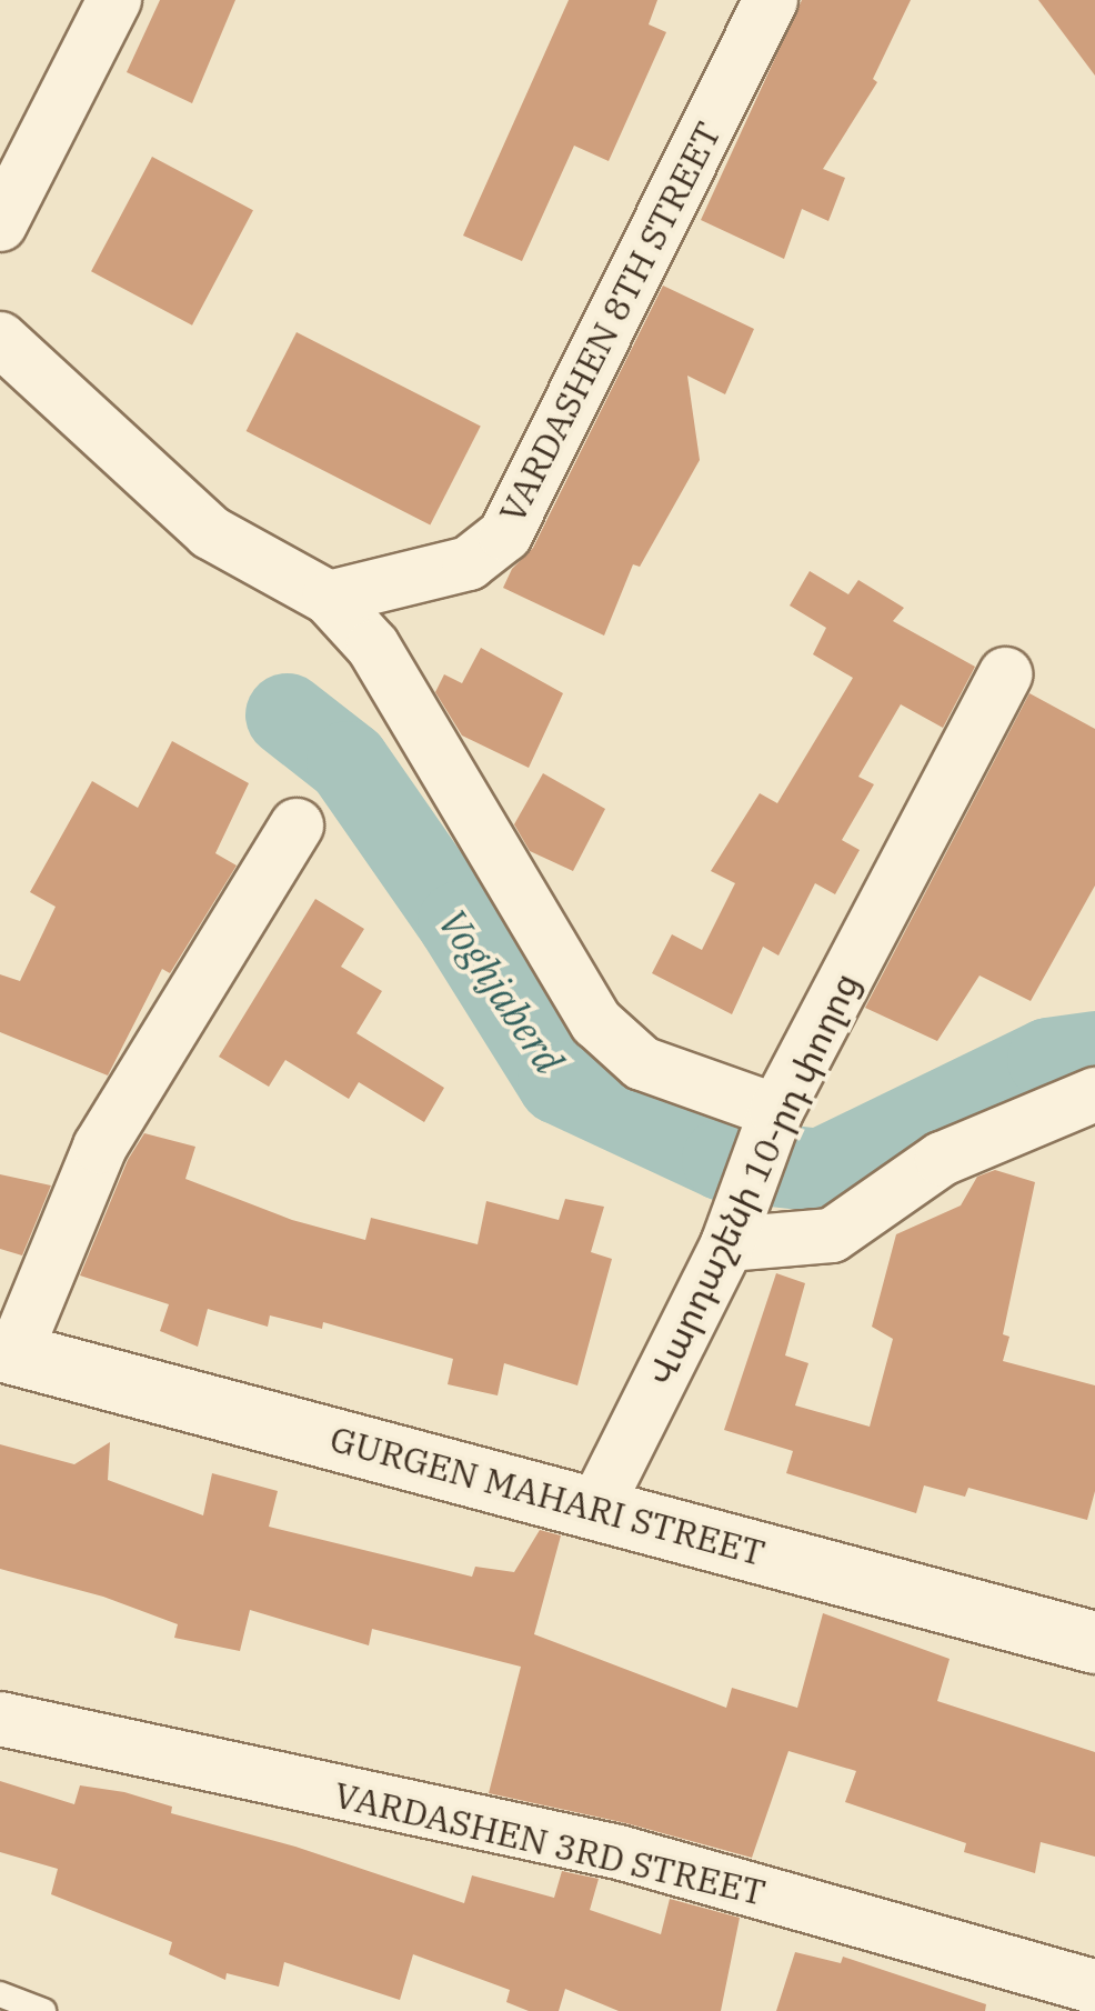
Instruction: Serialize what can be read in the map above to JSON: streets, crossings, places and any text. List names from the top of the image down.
{
  "streets": {
    "main road": ["GURGEN MAHARI STREET"],
    "street": ["VARDASHEN 8TH STREET", "Վարդաշենի 10-րդ փողոց", "VARDASHEN 3RD STREET"]
  },
  "crossings": [
    ["Վարդաշենի 10-րդ փողոց", "GURGEN MAHARI STREET"]
  ],
  "water": ["Voghjaberd"]
}
